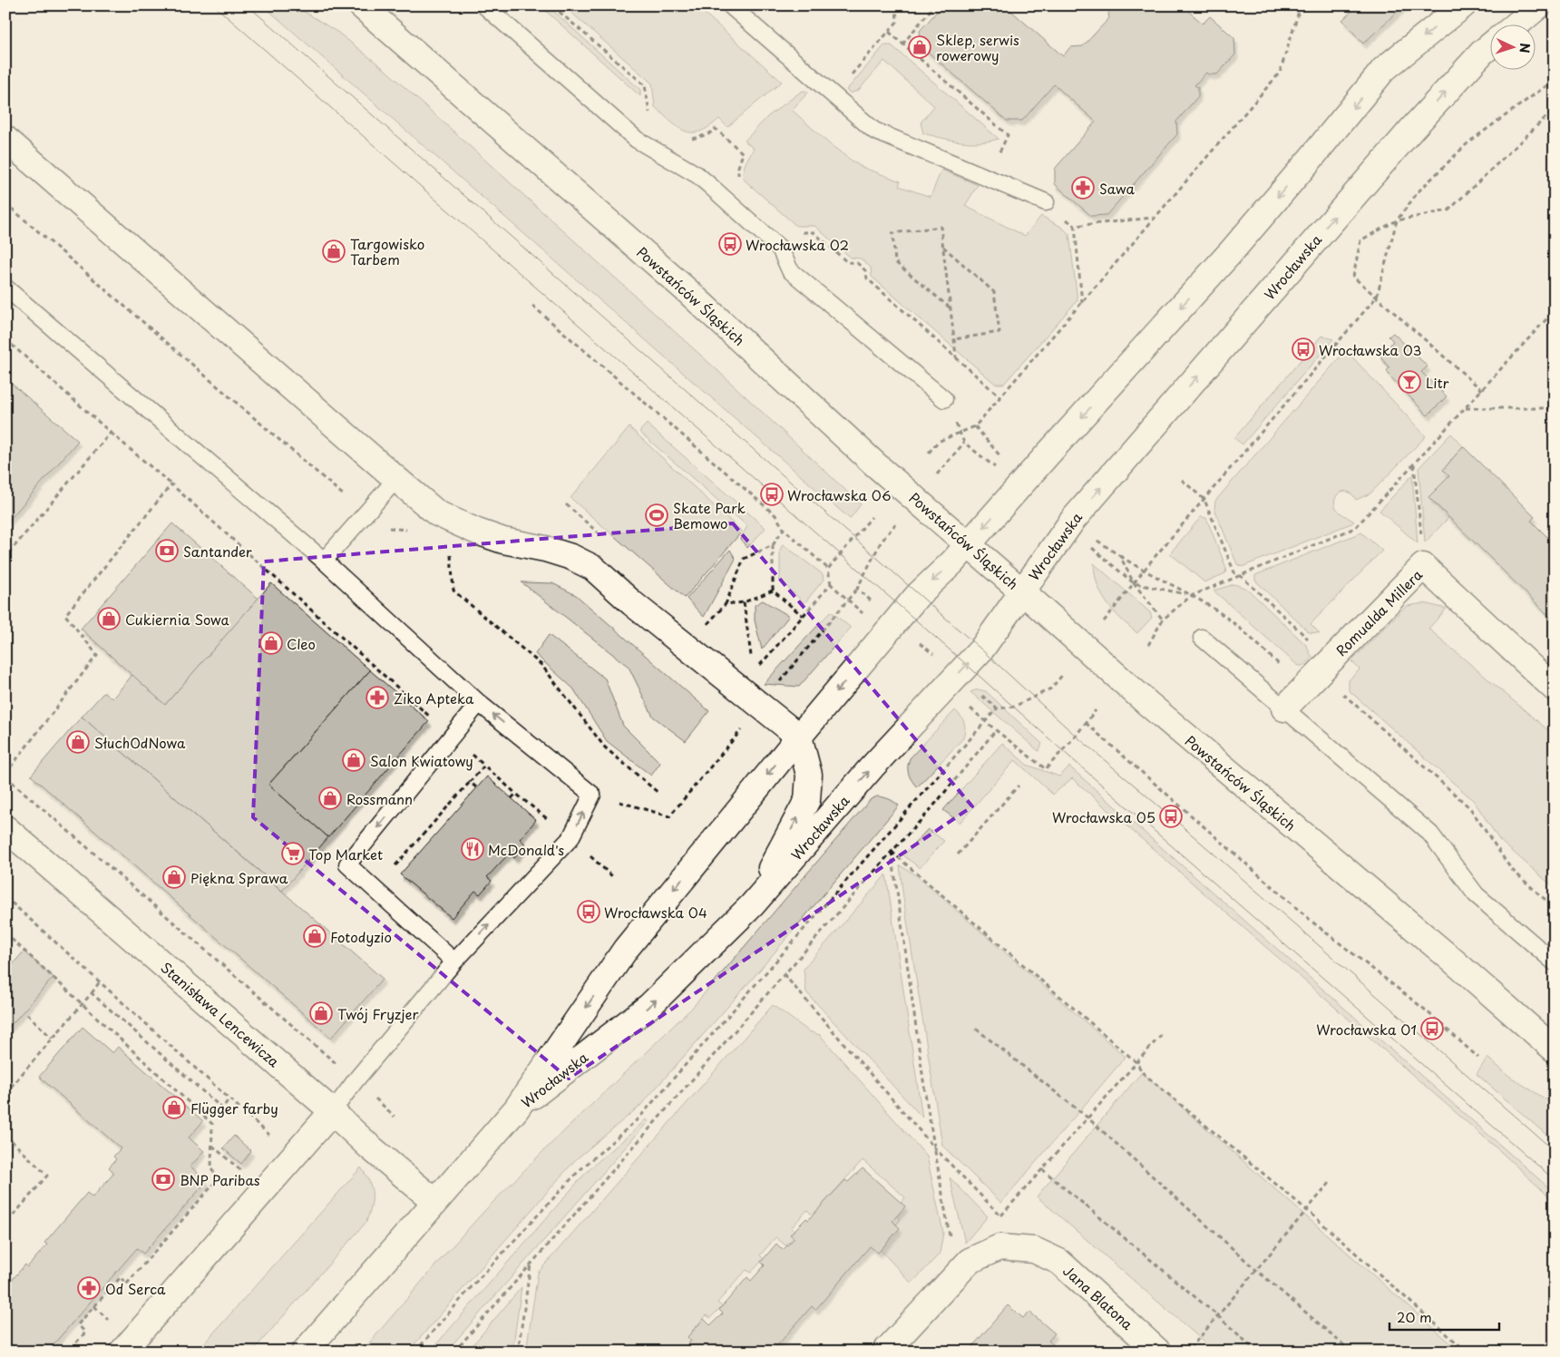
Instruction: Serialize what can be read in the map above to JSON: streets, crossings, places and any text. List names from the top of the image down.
{
  "streets": {
    "street": [
      "Wrocławska",
      "Powstańców Śląskich",
      "Romualda Millera",
      "Stanisława Lencewicza",
      "Jana Blatona"
    ]
  },
  "crossings": [
    ["Wrocławska", "Powstańców Śląskich"],
    ["Wrocławska", "Stanisława Lencewicza"]
  ],
  "places": {
    "shop": [
      "Sklep, serwis rowerowy",
      "Targowisko Tarbem",
      "Cukiernia Sowa",
      "Cleo",
      "SłuchOdNowa",
      "Salon Kwiatowy",
      "Rossmann",
      "Piękna Sprawa",
      "Fotodyzio",
      "Twój Fryzjer",
      "Flügger farby"
    ],
    "pharmacy": ["Sawa", "Ziko Apteka", "Od Serca"],
    "bus stop": [
      "Wrocławska 02",
      "Wrocławska 03",
      "Wrocławska 06",
      "Wrocławska 05",
      "Wrocławska 04",
      "Wrocławska 01"
    ],
    "bar": ["Litr"],
    "sports": ["Skate Park Bemowo"],
    "bank": ["Santander", "BNP Paribas"],
    "restaurant": ["McDonald's"],
    "supermarket": ["Top Market"]
  },
  "scale_bar": "20 m",
  "north": "right"
}
